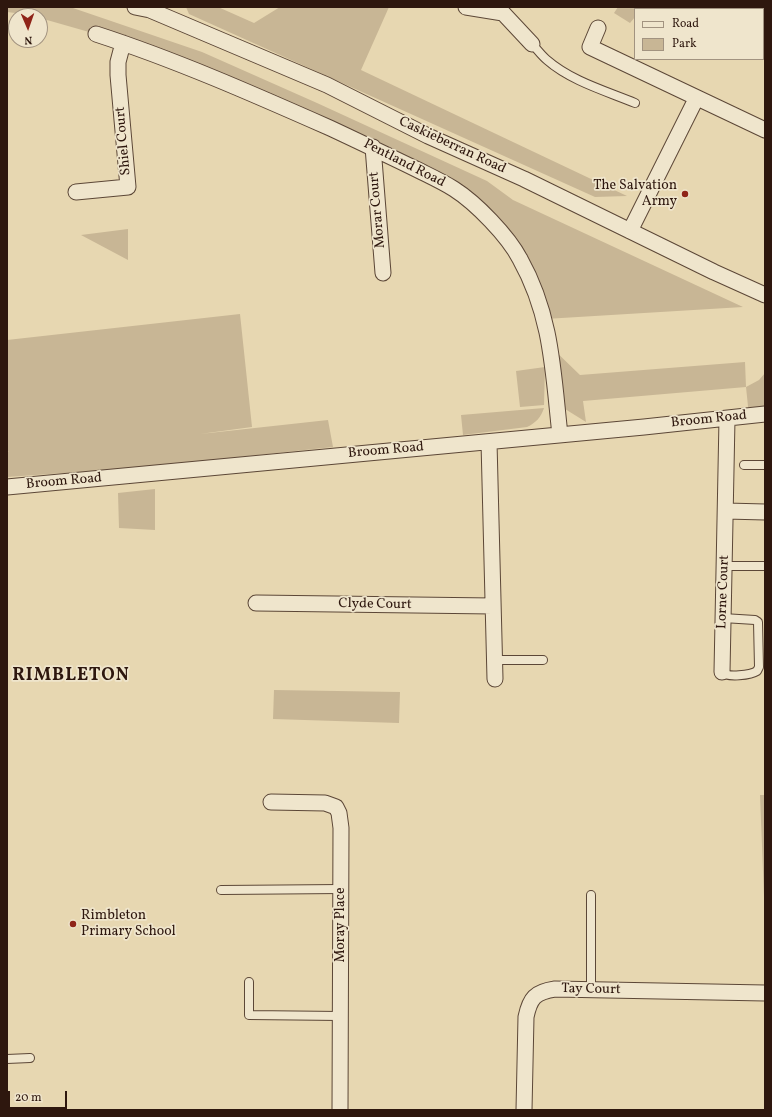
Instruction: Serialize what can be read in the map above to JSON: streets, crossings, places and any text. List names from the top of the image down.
{
  "streets": {
    "street": [
      "Shiel Court",
      "Caskieberran Road",
      "Pentland Road",
      "Morar Court",
      "Broom Road",
      "Lorne Court",
      "Clyde Court",
      "Moray Place",
      "Tay Court"
    ]
  },
  "crossings": [
    ["Shiel Court", "Pentland Road"],
    ["Pentland Road", "Morar Court"],
    ["Pentland Road", "Broom Road"],
    ["Broom Road", "Lorne Court"]
  ],
  "districts": ["RIMBLETON"],
  "places": ["The Salvation Army", "Rimbleton Primary School"],
  "legend": ["Road", "Park"],
  "scale_bar": "20 m",
  "north": "bottom"
}
